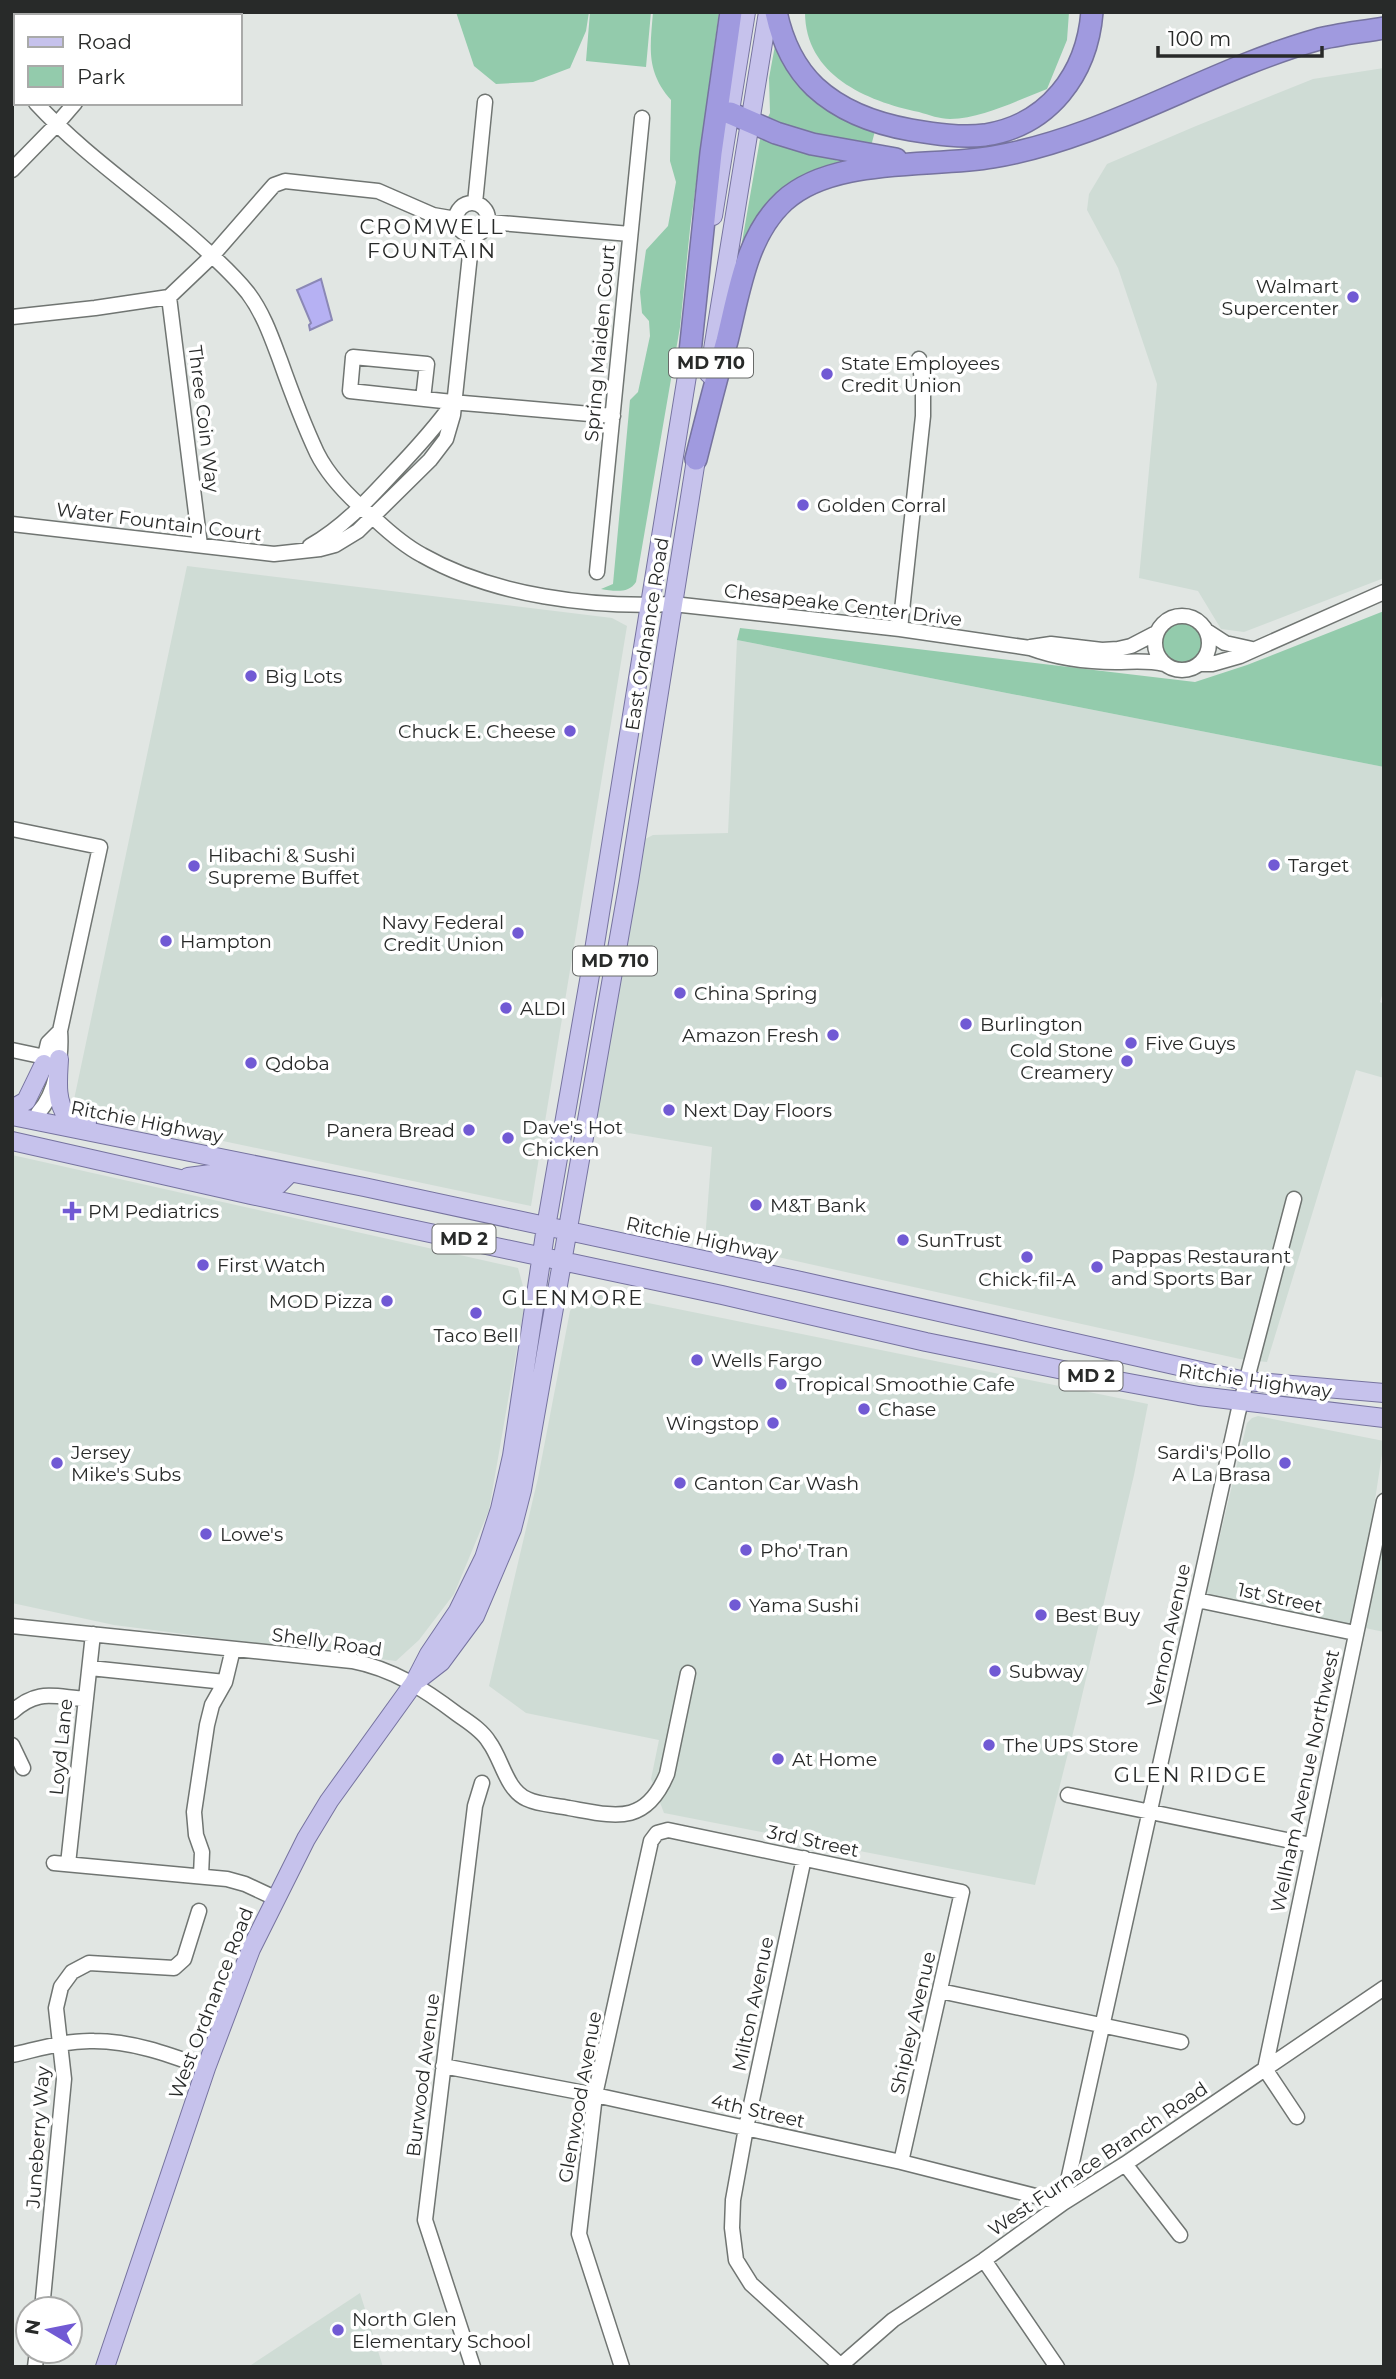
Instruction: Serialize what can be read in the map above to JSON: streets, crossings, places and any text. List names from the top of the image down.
{
  "streets": {
    "main road": [
      "MD 710",
      "East Ordnance Road",
      "Ritchie Highway",
      "MD 2",
      "West Ordnance Road"
    ],
    "street": [
      "Spring Maiden Court",
      "Three Coin Way",
      "Water Fountain Court",
      "Chesapeake Center Drive",
      "1st Street",
      "Vernon Avenue",
      "Shelly Road",
      "Loyd Lane",
      "Wellham Avenue Northwest",
      "3rd Street",
      "Milton Avenue",
      "Shipley Avenue",
      "Burwood Avenue",
      "Glenwood Avenue",
      "4th Street",
      "Juneberry Way",
      "West Furnace Branch Road"
    ]
  },
  "crossings": [
    ["Three Coin Way", "Water Fountain Court"],
    ["Water Fountain Court", "Chesapeake Center Drive"],
    ["Chesapeake Center Drive", "East Ordnance Road"],
    ["East Ordnance Road", "Ritchie Highway"],
    ["East Ordnance Road", "West Ordnance Road"],
    ["Ritchie Highway", "Vernon Avenue"],
    ["Ritchie Highway", "West Ordnance Road"],
    ["1st Street", "Vernon Avenue"],
    ["1st Street", "Wellham Avenue Northwest"],
    ["Vernon Avenue", "4th Street"],
    ["Vernon Avenue", "West Furnace Branch Road"],
    ["Shelly Road", "Loyd Lane"],
    ["Shelly Road", "West Ordnance Road"],
    ["Wellham Avenue Northwest", "West Furnace Branch Road"],
    ["3rd Street", "Milton Avenue"],
    ["3rd Street", "Shipley Avenue"],
    ["3rd Street", "Glenwood Avenue"],
    ["Milton Avenue", "4th Street"],
    ["Milton Avenue", "West Furnace Branch Road"],
    ["Shipley Avenue", "4th Street"],
    ["Burwood Avenue", "4th Street"],
    ["Glenwood Avenue", "4th Street"],
    ["4th Street", "West Furnace Branch Road"]
  ],
  "districts": ["CROMWELL FOUNTAIN", "GLENMORE", "GLEN RIDGE"],
  "places": {
    "other": [
      "Walmart Supercenter",
      "State Employees Credit Union",
      "Golden Corral",
      "Big Lots",
      "Chuck E. Cheese",
      "Target",
      "Hibachi & Sushi Supreme Buffet",
      "Navy Federal Credit Union",
      "Hampton",
      "China Spring",
      "ALDI",
      "Burlington",
      "Amazon Fresh",
      "Five Guys",
      "Cold Stone Creamery",
      "Qdoba",
      "Next Day Floors",
      "Panera Bread",
      "Dave's Hot Chicken",
      "M&T Bank",
      "SunTrust",
      "Chick-fil-A",
      "First Watch",
      "Pappas Restaurant and Sports Bar",
      "MOD Pizza",
      "Taco Bell",
      "Wells Fargo",
      "Tropical Smoothie Cafe",
      "Chase",
      "Wingstop",
      "Jersey Mike's Subs",
      "Sardi's Pollo A La Brasa",
      "Canton Car Wash",
      "Lowe's",
      "Pho' Tran",
      "Yama Sushi",
      "Best Buy",
      "Subway",
      "The UPS Store",
      "At Home",
      "North Glen Elementary School"
    ],
    "health": ["PM Pediatrics"]
  },
  "legend": ["Road", "Park"],
  "scale_bar": "100 m",
  "north": "left"
}
